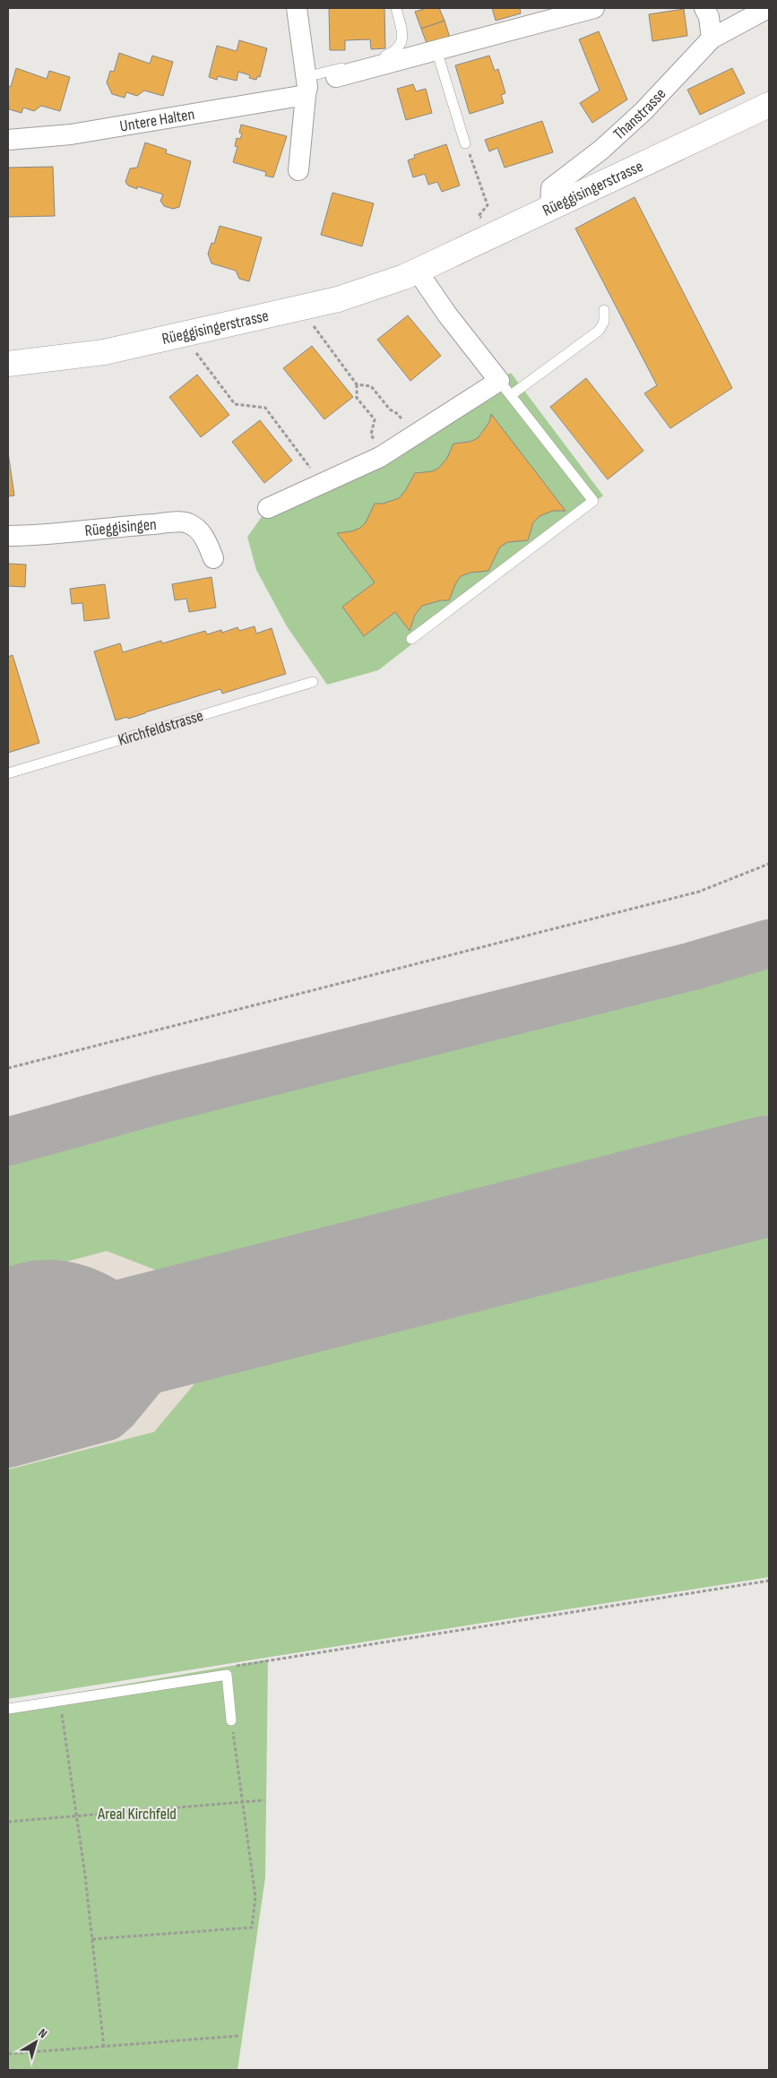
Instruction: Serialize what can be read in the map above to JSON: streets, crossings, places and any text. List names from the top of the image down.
{
  "streets": {
    "street": [
      "Thanstrasse",
      "Untere Halten",
      "Rüeggisingerstrasse",
      "Rüeggisingen"
    ],
    "lane": ["Kirchfeldstrasse"]
  },
  "crossings": [
    ["Thanstrasse", "Rüeggisingerstrasse"]
  ],
  "parks": ["Areal Kirchfeld"],
  "north": "top right"
}
